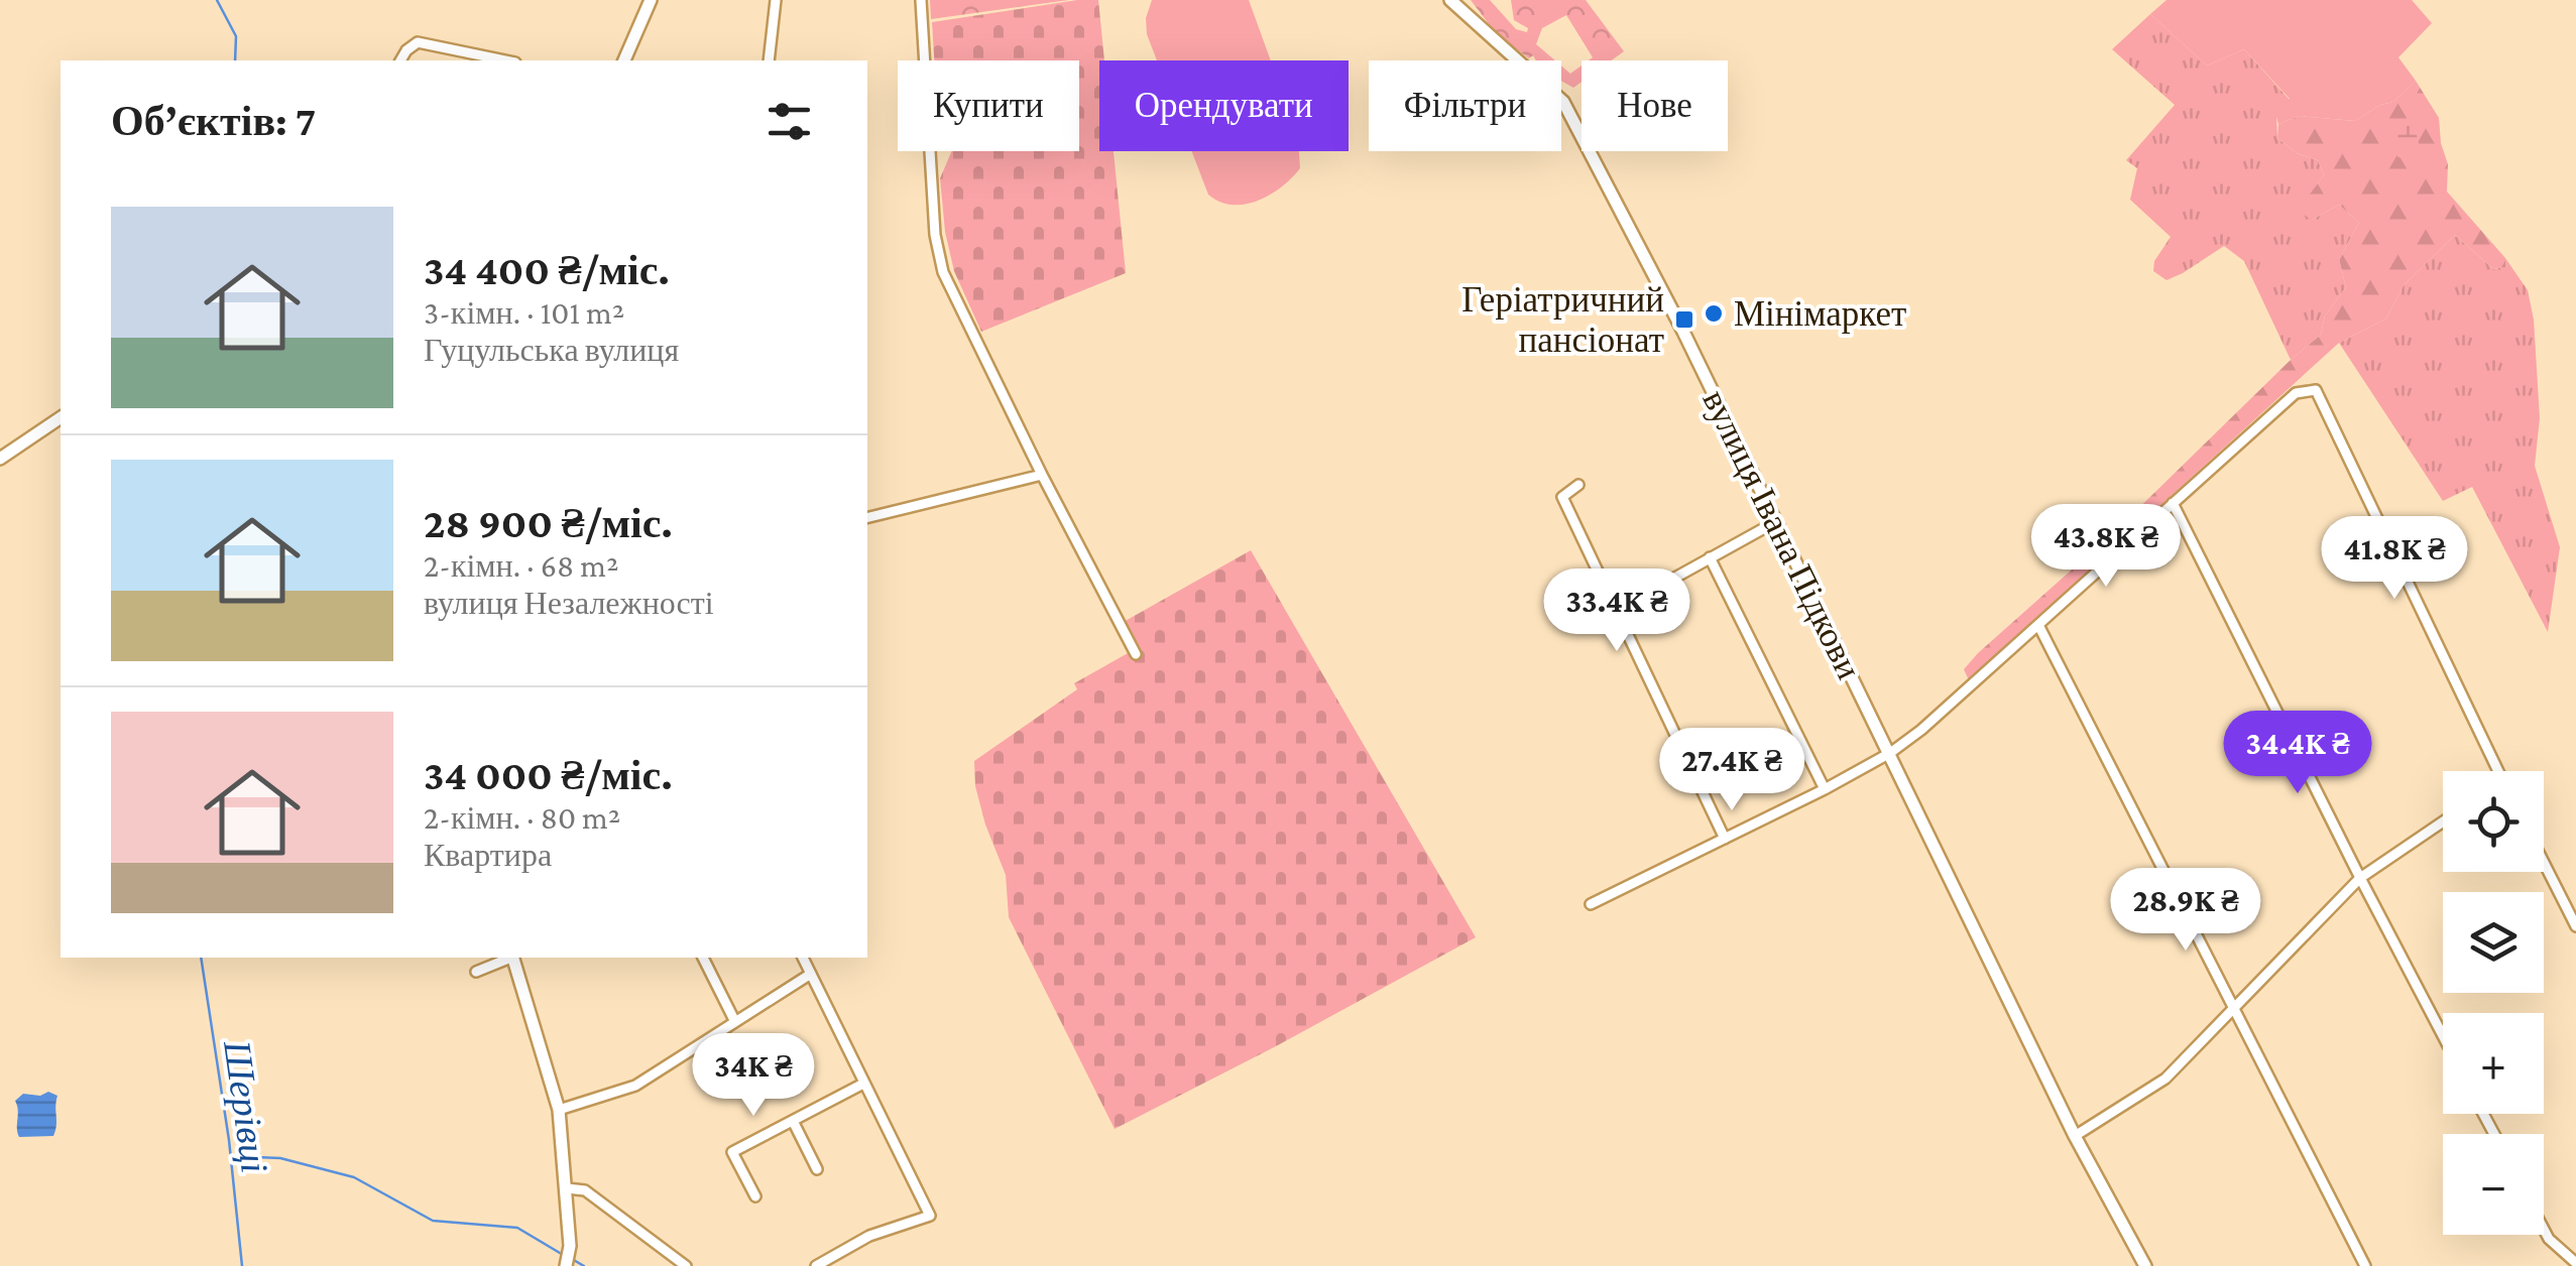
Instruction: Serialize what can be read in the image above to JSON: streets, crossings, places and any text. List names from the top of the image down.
{
  "streets": {
    "street": ["вулиця Івана Підкови"]
  },
  "water": ["Шерівці"],
  "places": {
    "other": ["Мінімаркет"],
    "transit": ["Геріатричний пансіонат"]
  },
  "page": {
    "chip": [
      "Купити",
      "Орендувати",
      "Фільтри",
      "Нове"
    ],
    "heading": "Об’єктів: 7",
    "list": [
      {
        "name": "34 400 ₴/міс.",
        "note": "3-кімн. · 101 m² · Гуцульська вулиця"
      },
      {
        "name": "28 900 ₴/міс.",
        "note": "2-кімн. · 68 m² · вулиця Незалежності"
      },
      {
        "name": "34 000 ₴/міс.",
        "note": "2-кімн. · 80 m² · Квартира"
      }
    ],
    "price": [
      "43.8K ₴",
      "41.8K ₴",
      "33.4K ₴",
      "34.4K ₴",
      "27.4K ₴",
      "28.9K ₴",
      "34K ₴"
    ],
    "map_buttons": ["+", "−"]
  }
}
